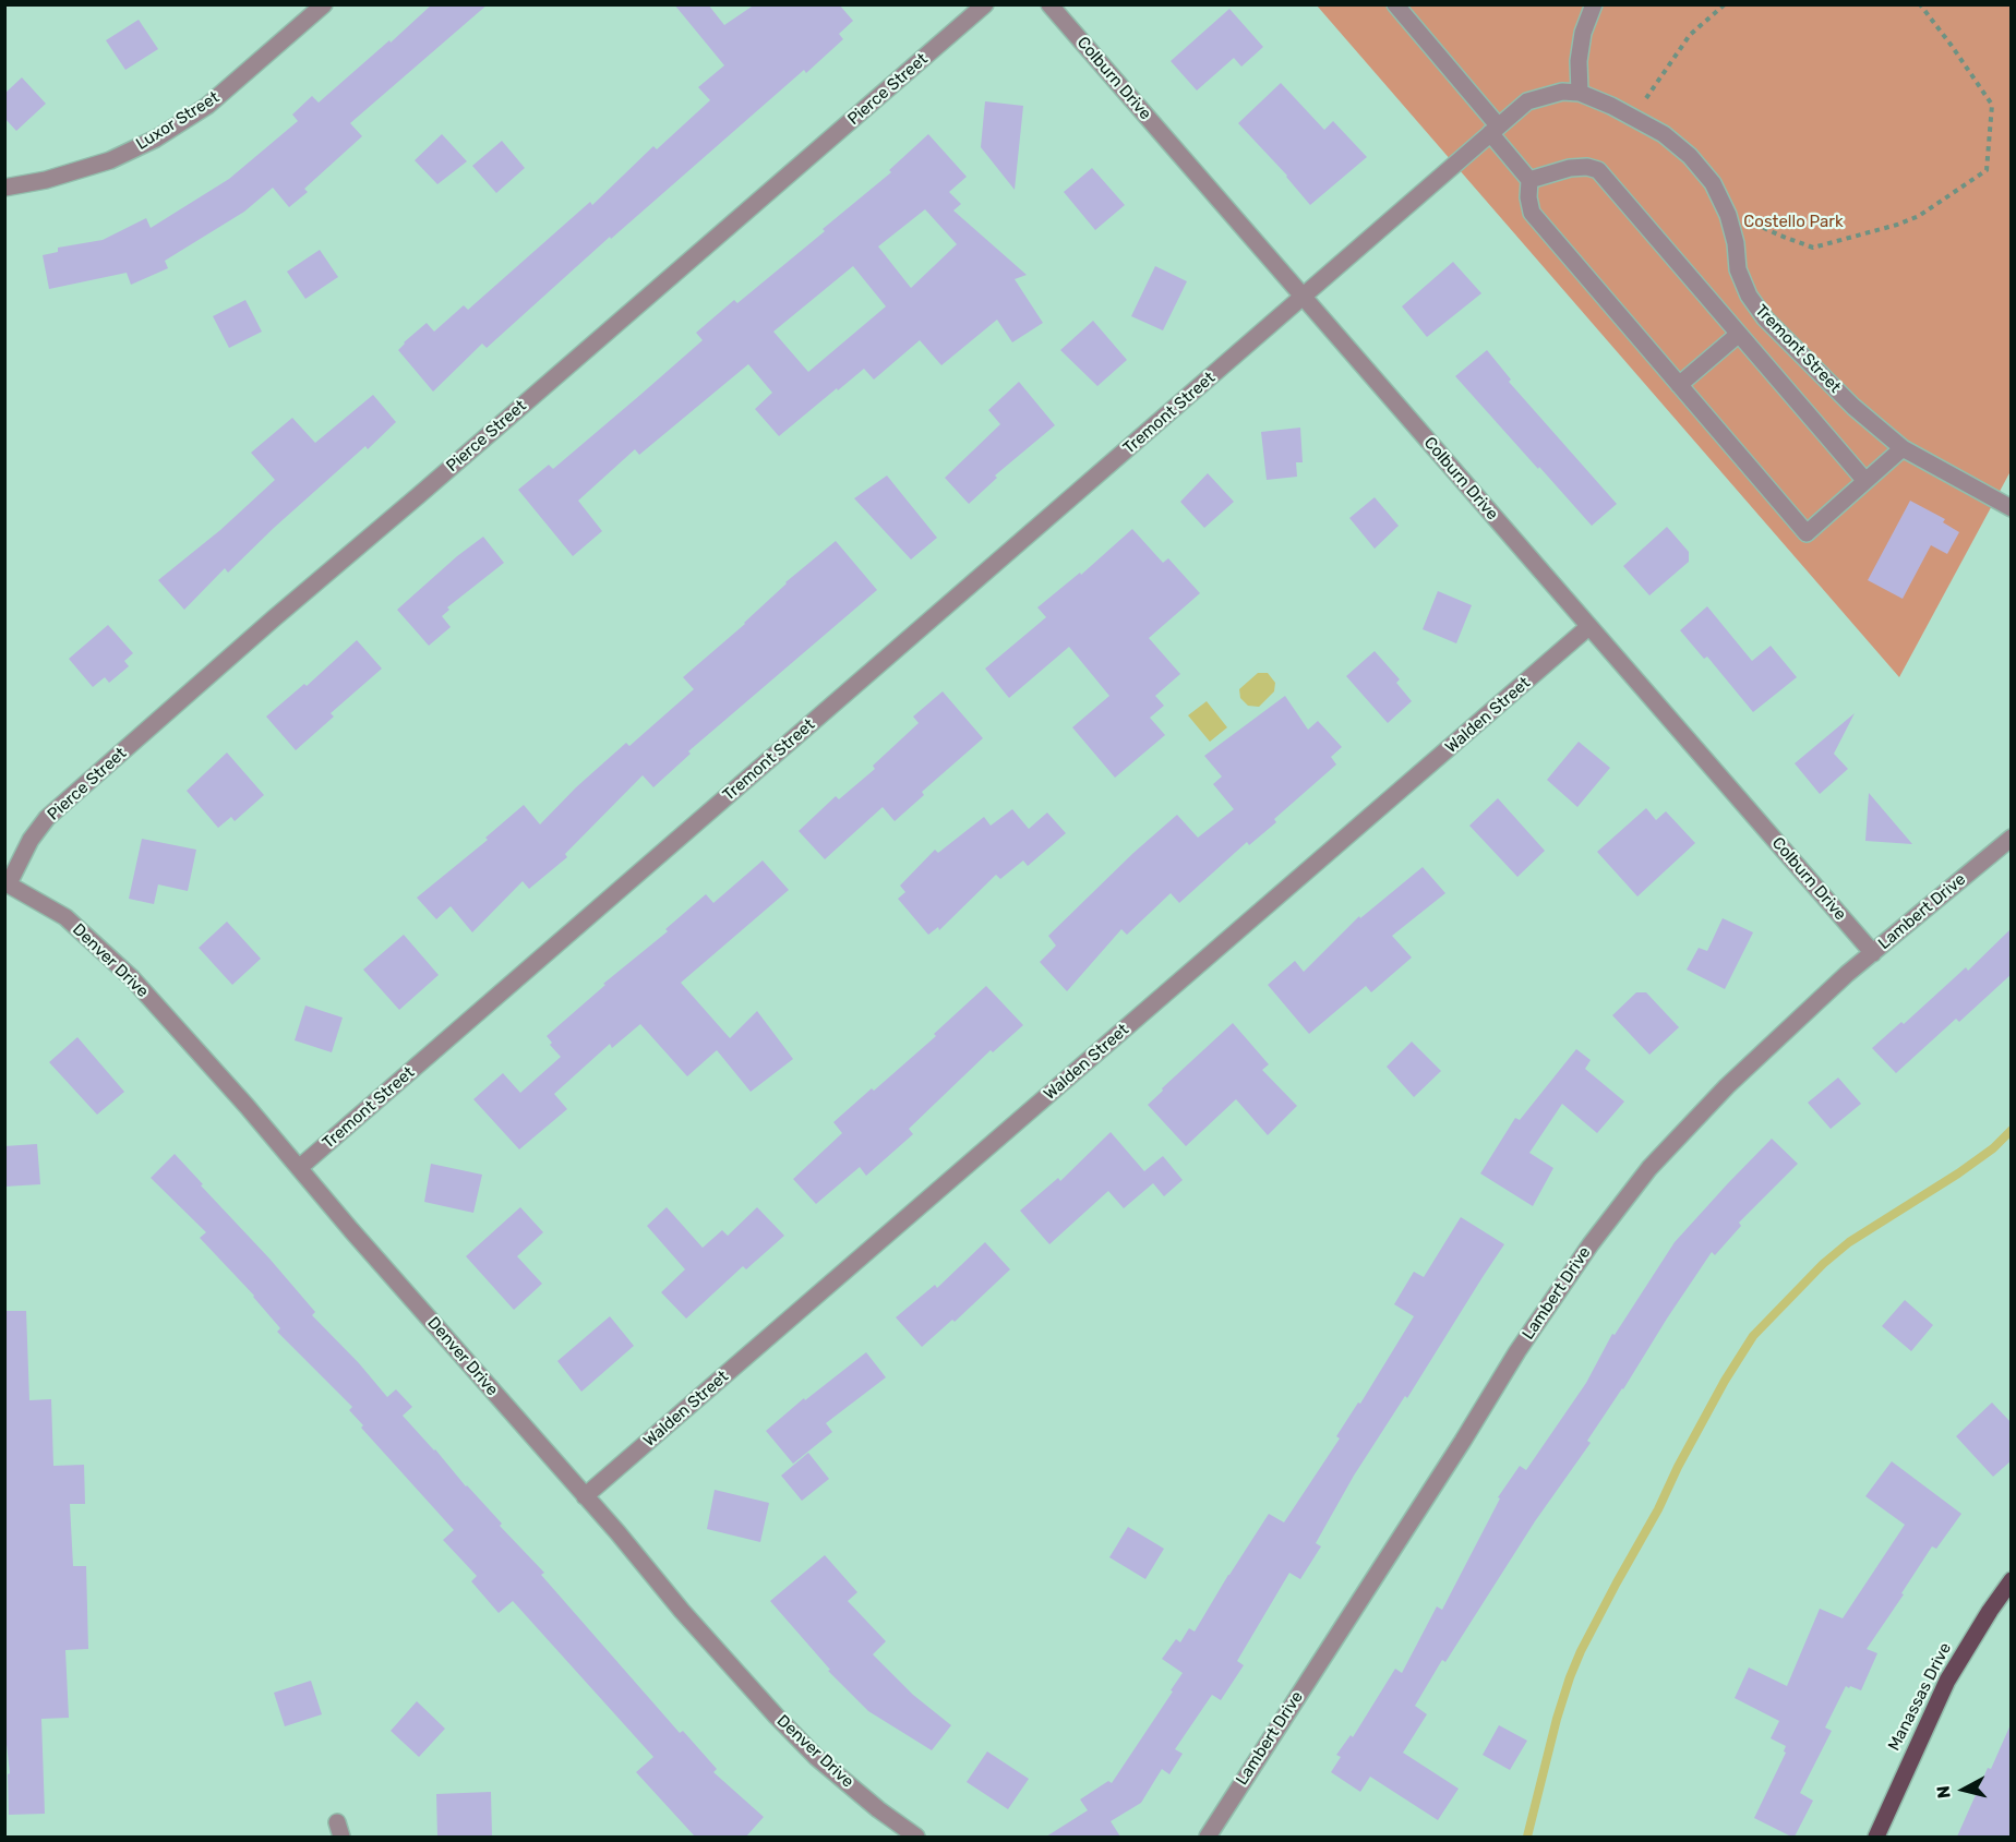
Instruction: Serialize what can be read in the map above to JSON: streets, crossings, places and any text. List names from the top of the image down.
{
  "streets": {
    "main road": ["Manassas Drive"],
    "street": [
      "Colburn Drive",
      "Pierce Street",
      "Luxor Street",
      "Tremont Street",
      "Walden Street",
      "Lambert Drive",
      "Denver Drive"
    ]
  },
  "crossings": [
    ["Colburn Drive", "Tremont Street"],
    ["Colburn Drive", "Walden Street"],
    ["Colburn Drive", "Lambert Drive"],
    ["Pierce Street", "Denver Drive"],
    ["Tremont Street", "Denver Drive"],
    ["Walden Street", "Denver Drive"]
  ],
  "parks": ["Costello Park"],
  "north": "left"
}
